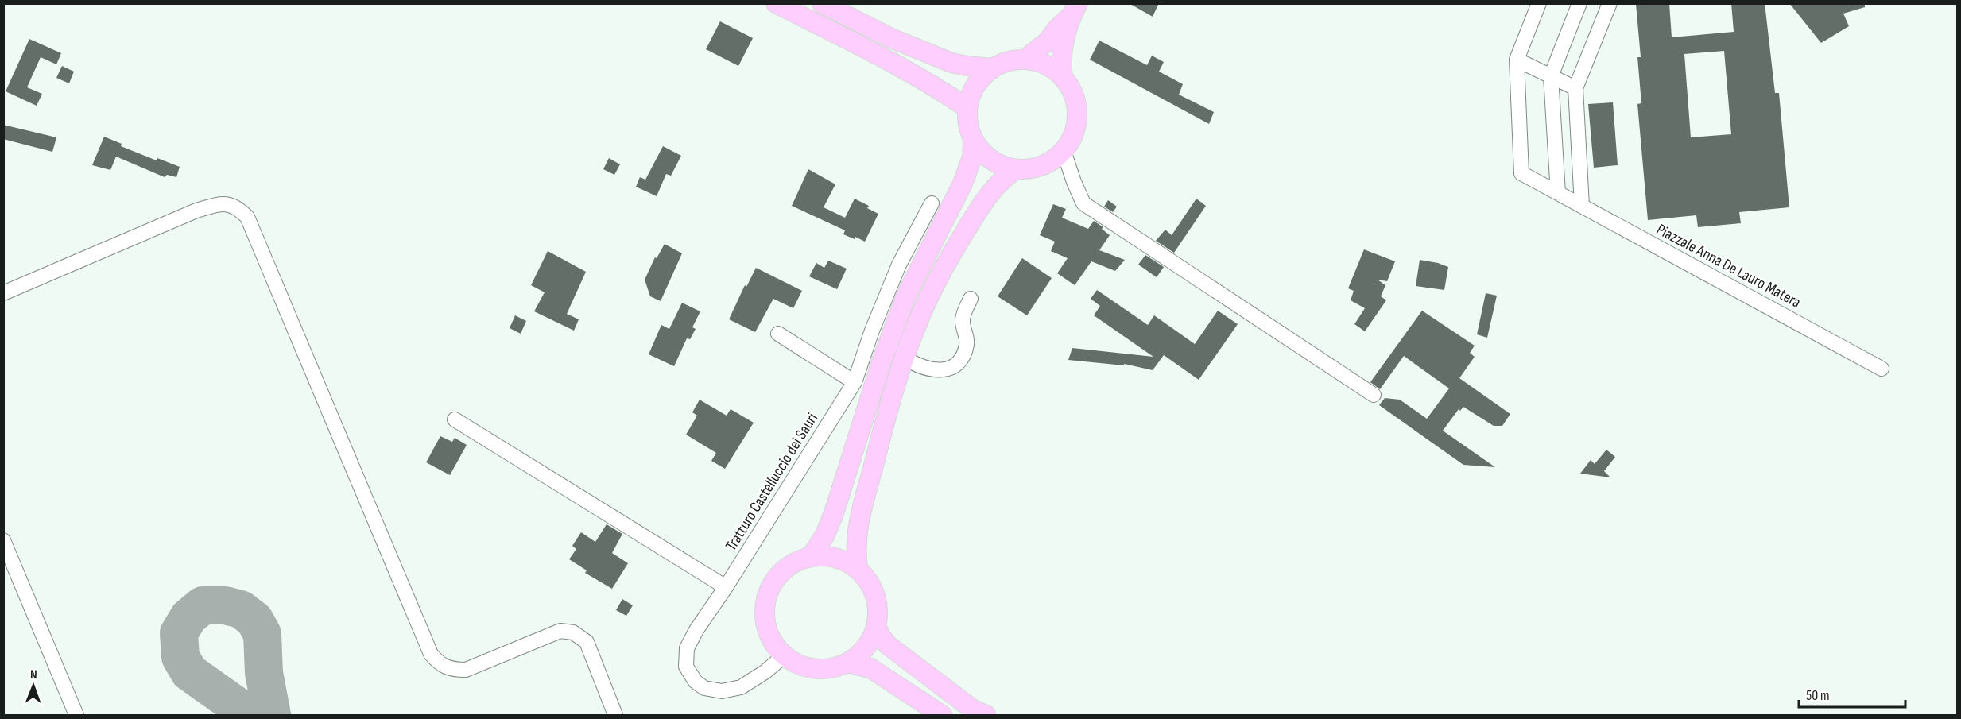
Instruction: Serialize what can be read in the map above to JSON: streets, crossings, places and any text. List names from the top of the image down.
{
  "streets": {
    "street": ["Piazzale Anna De Lauro Matera", "Tratturo Castelluccio dei Sauri"]
  },
  "scale_bar": "50 m",
  "north": "top"
}
